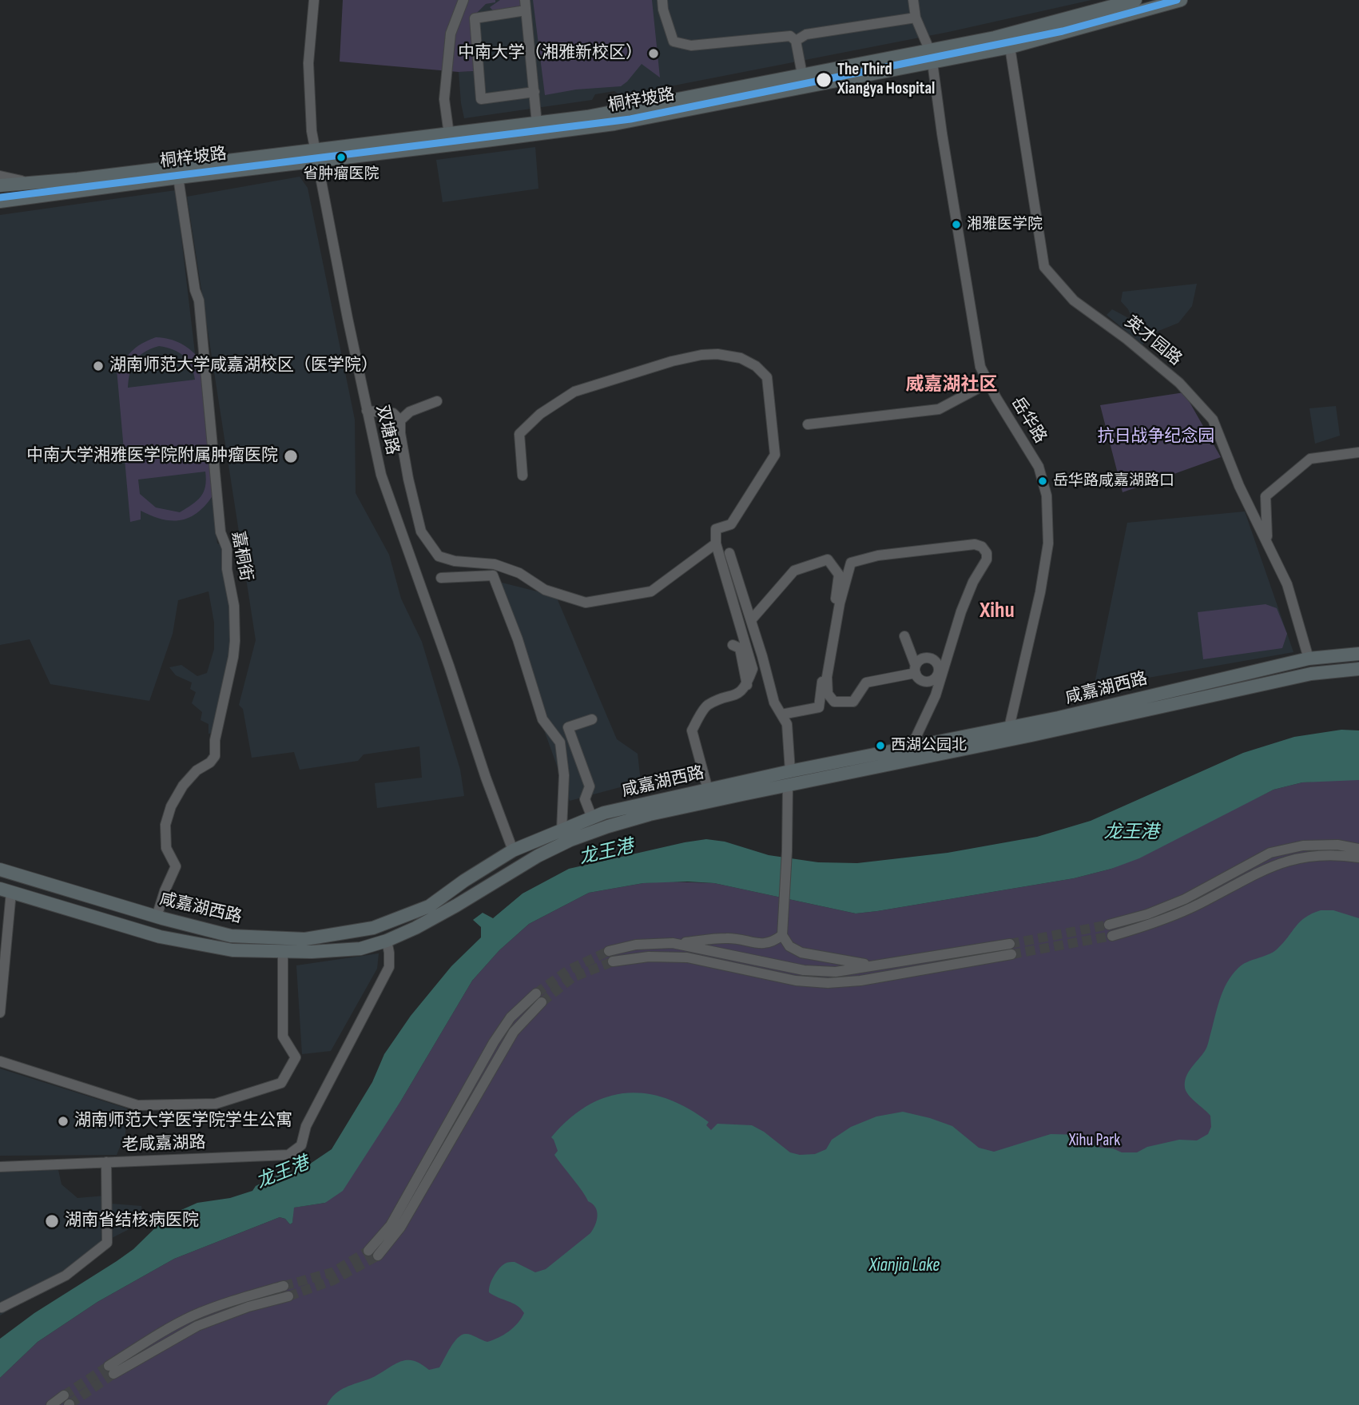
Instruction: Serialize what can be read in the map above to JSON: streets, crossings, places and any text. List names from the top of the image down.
{
  "streets": {
    "main road": ["桐梓坡路", "咸嘉湖西路"],
    "street": [
      "英才园路",
      "岳华路",
      "双塘路",
      "嘉桐街",
      "老咸嘉湖路"
    ]
  },
  "crossings": [
    ["桐梓坡路", "英才园路"],
    ["桐梓坡路", "岳华路"],
    ["桐梓坡路", "双塘路"],
    ["桐梓坡路", "嘉桐街"],
    ["英才园路", "咸嘉湖西路"],
    ["岳华路", "咸嘉湖西路"],
    ["双塘路", "咸嘉湖西路"],
    ["嘉桐街", "咸嘉湖西路"],
    ["咸嘉湖西路", "老咸嘉湖路"]
  ],
  "districts": ["威嘉湖社区", "Xihu"],
  "water": ["龙王港", "Xianjia Lake"],
  "parks": ["抗日战争纪念园", "Xihu Park"],
  "places": [
    "中南大学（湘雅新校区）",
    "The Third Xiangya Hospital",
    "省肿瘤医院",
    "湘雅医学院",
    "湖南师范大学咸嘉湖校区（医学院）",
    "中南大学湘雅医学院附属肿瘤医院",
    "岳华路咸嘉湖路口",
    "西湖公园北",
    "湖南师范大学医学院学生公寓",
    "湖南省结核病医院"
  ]
}
